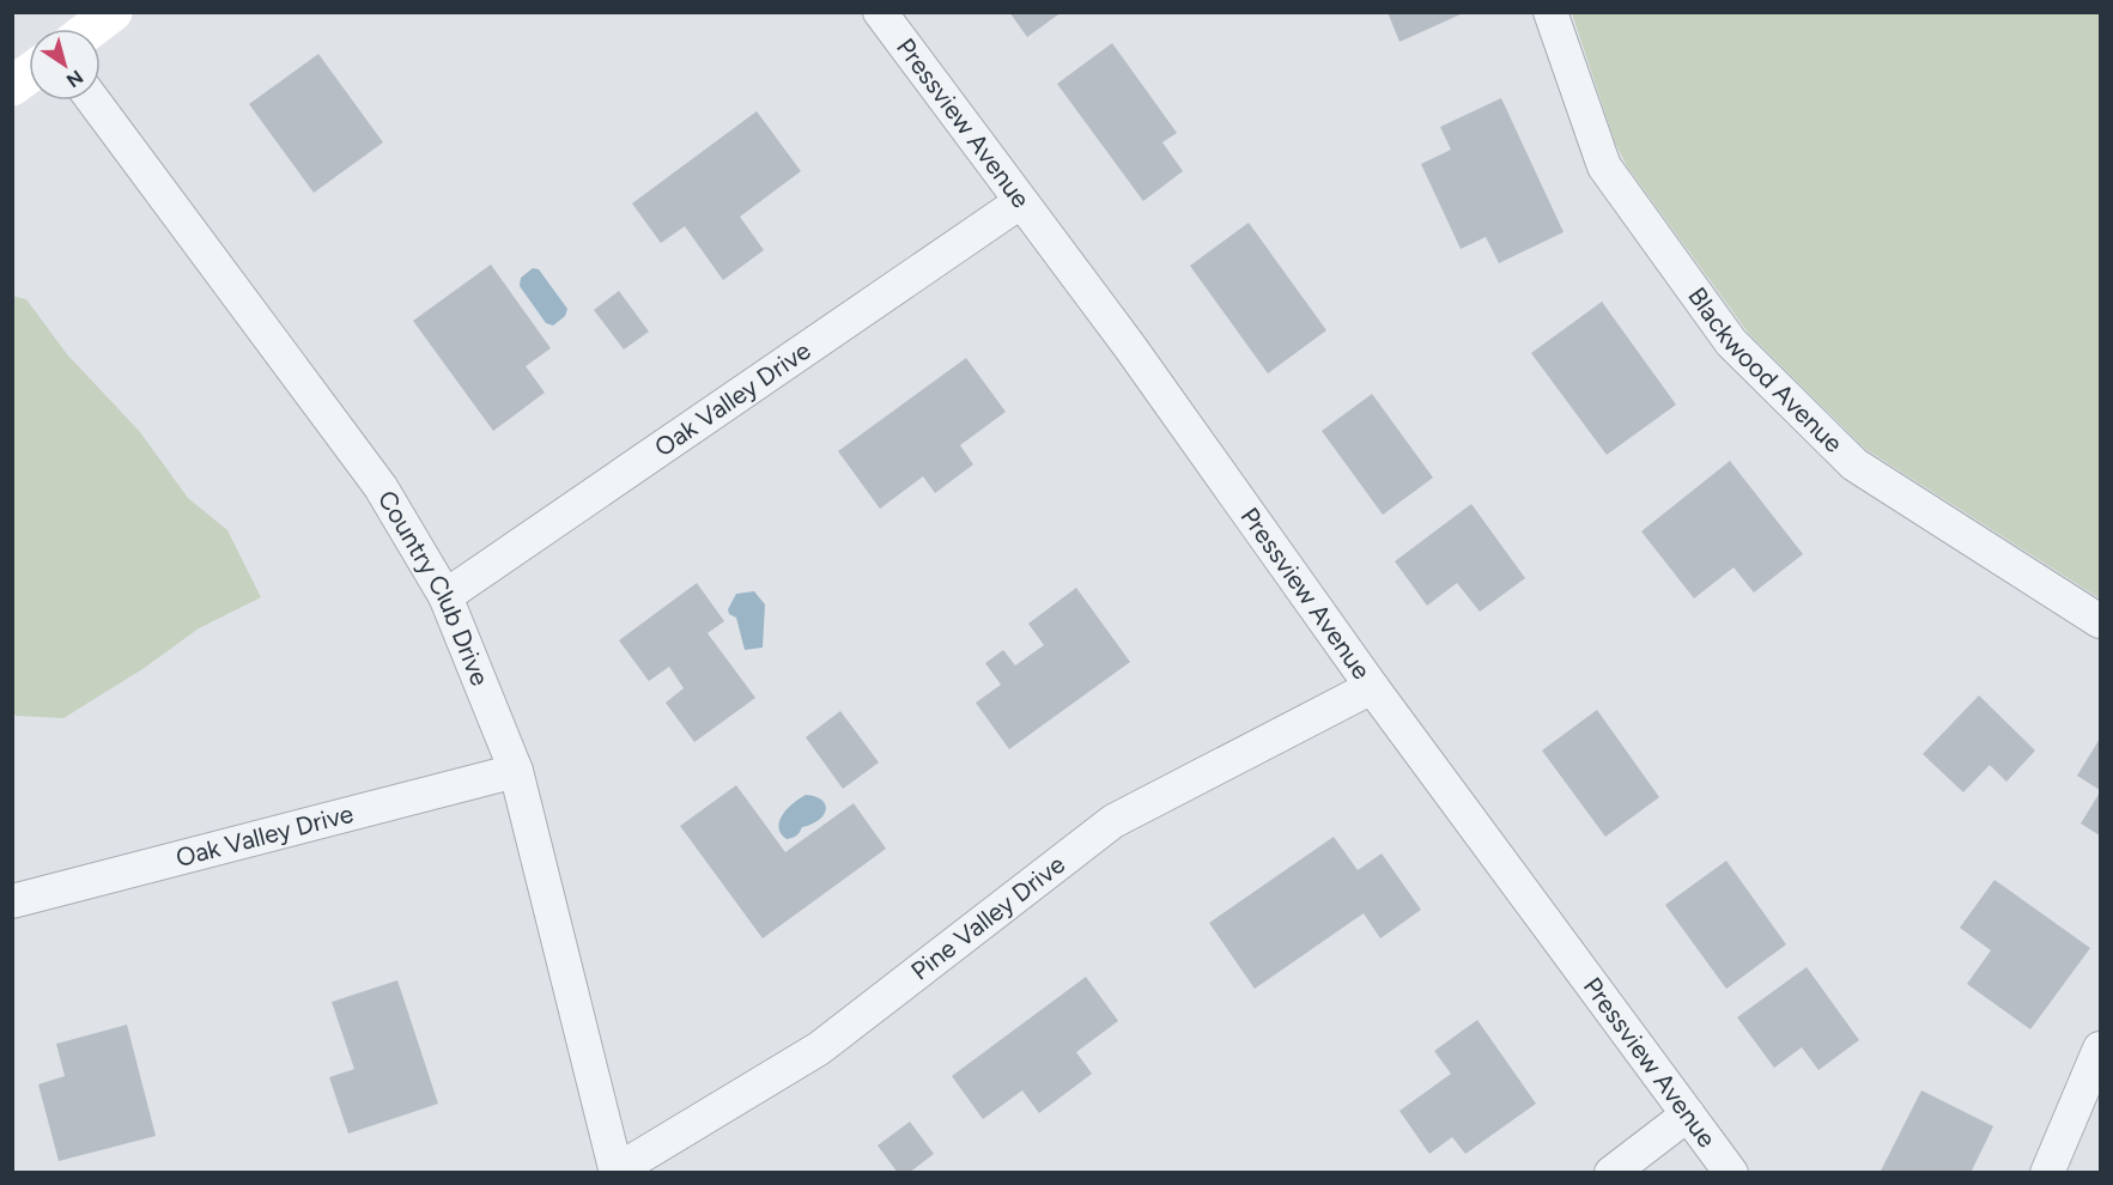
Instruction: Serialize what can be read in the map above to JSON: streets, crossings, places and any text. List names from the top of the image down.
{
  "streets": {
    "street": [
      "Pressview Avenue",
      "Blackwood Avenue",
      "Oak Valley Drive",
      "Country Club Drive",
      "Pine Valley Drive"
    ]
  },
  "crossings": [
    ["Pressview Avenue", "Oak Valley Drive"],
    ["Pressview Avenue", "Pine Valley Drive"],
    ["Oak Valley Drive", "Country Club Drive"],
    ["Country Club Drive", "Pine Valley Drive"]
  ],
  "north": "bottom right"
}
